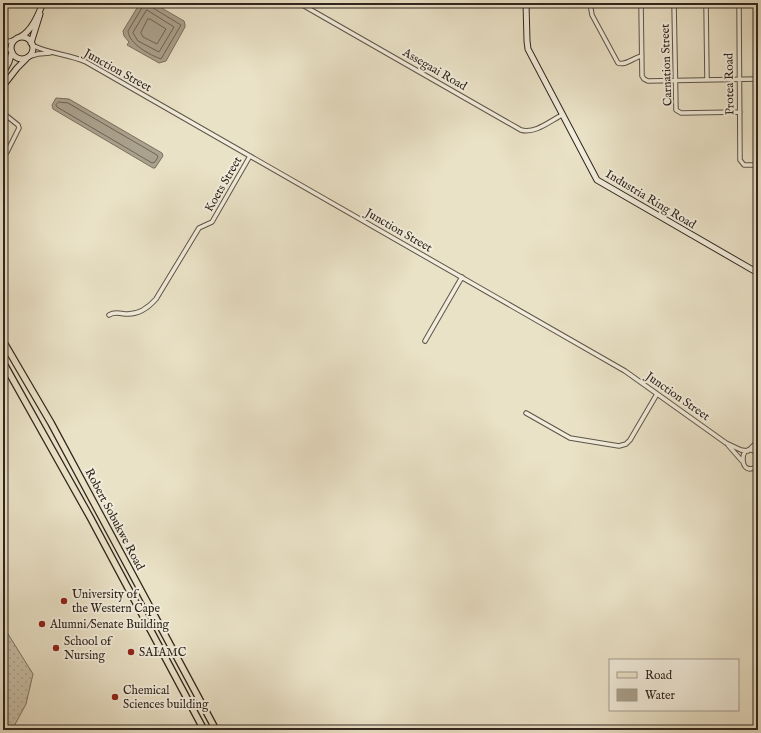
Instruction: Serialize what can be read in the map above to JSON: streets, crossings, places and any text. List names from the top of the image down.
{
  "streets": {
    "main road": ["Robert Sobukwe Road"],
    "street": [
      "Carnation Street",
      "Assegaai Road",
      "Junction Street",
      "Protea Road",
      "Koets Street",
      "Industria Ring Road"
    ]
  },
  "crossings": [
    ["Carnation Street", "Protea Road"],
    ["Assegaai Road", "Industria Ring Road"],
    ["Junction Street", "Koets Street"]
  ],
  "places": [
    "University of the Western Cape",
    "Alumni/Senate Building",
    "School of Nursing",
    "SAIAMC",
    "Chemical Sciences building"
  ],
  "legend": ["Road", "Water"]
}
